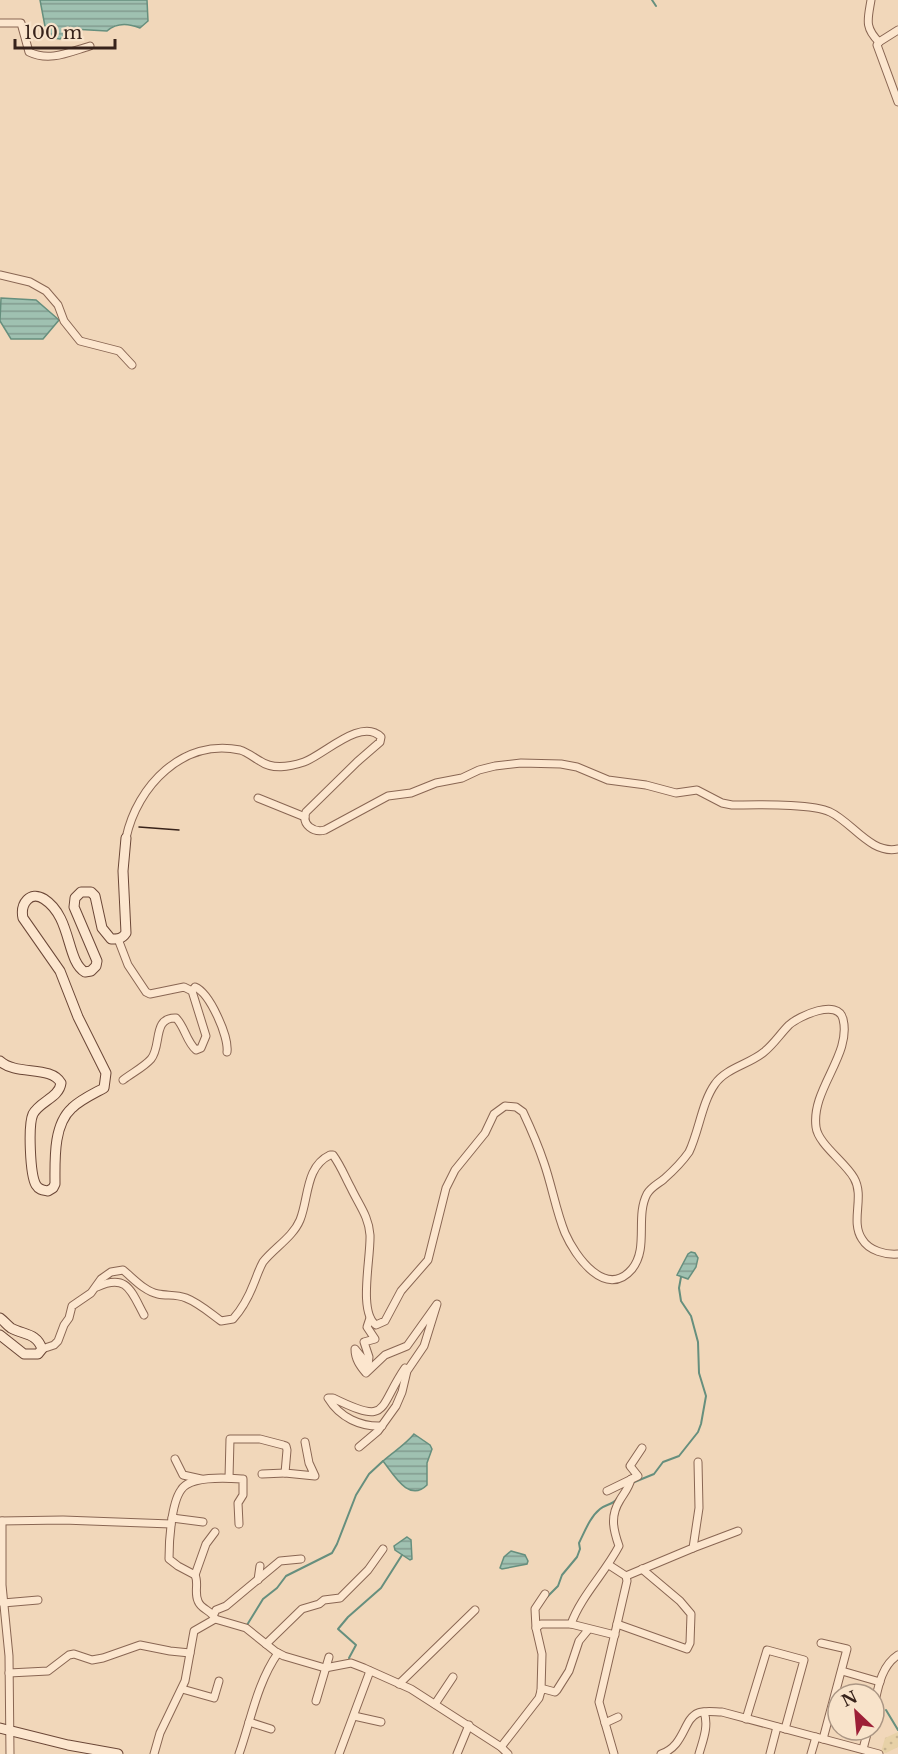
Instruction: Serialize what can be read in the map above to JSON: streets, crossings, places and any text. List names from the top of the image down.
{
  "scale_bar": "100 m",
  "north": "top left"
}
